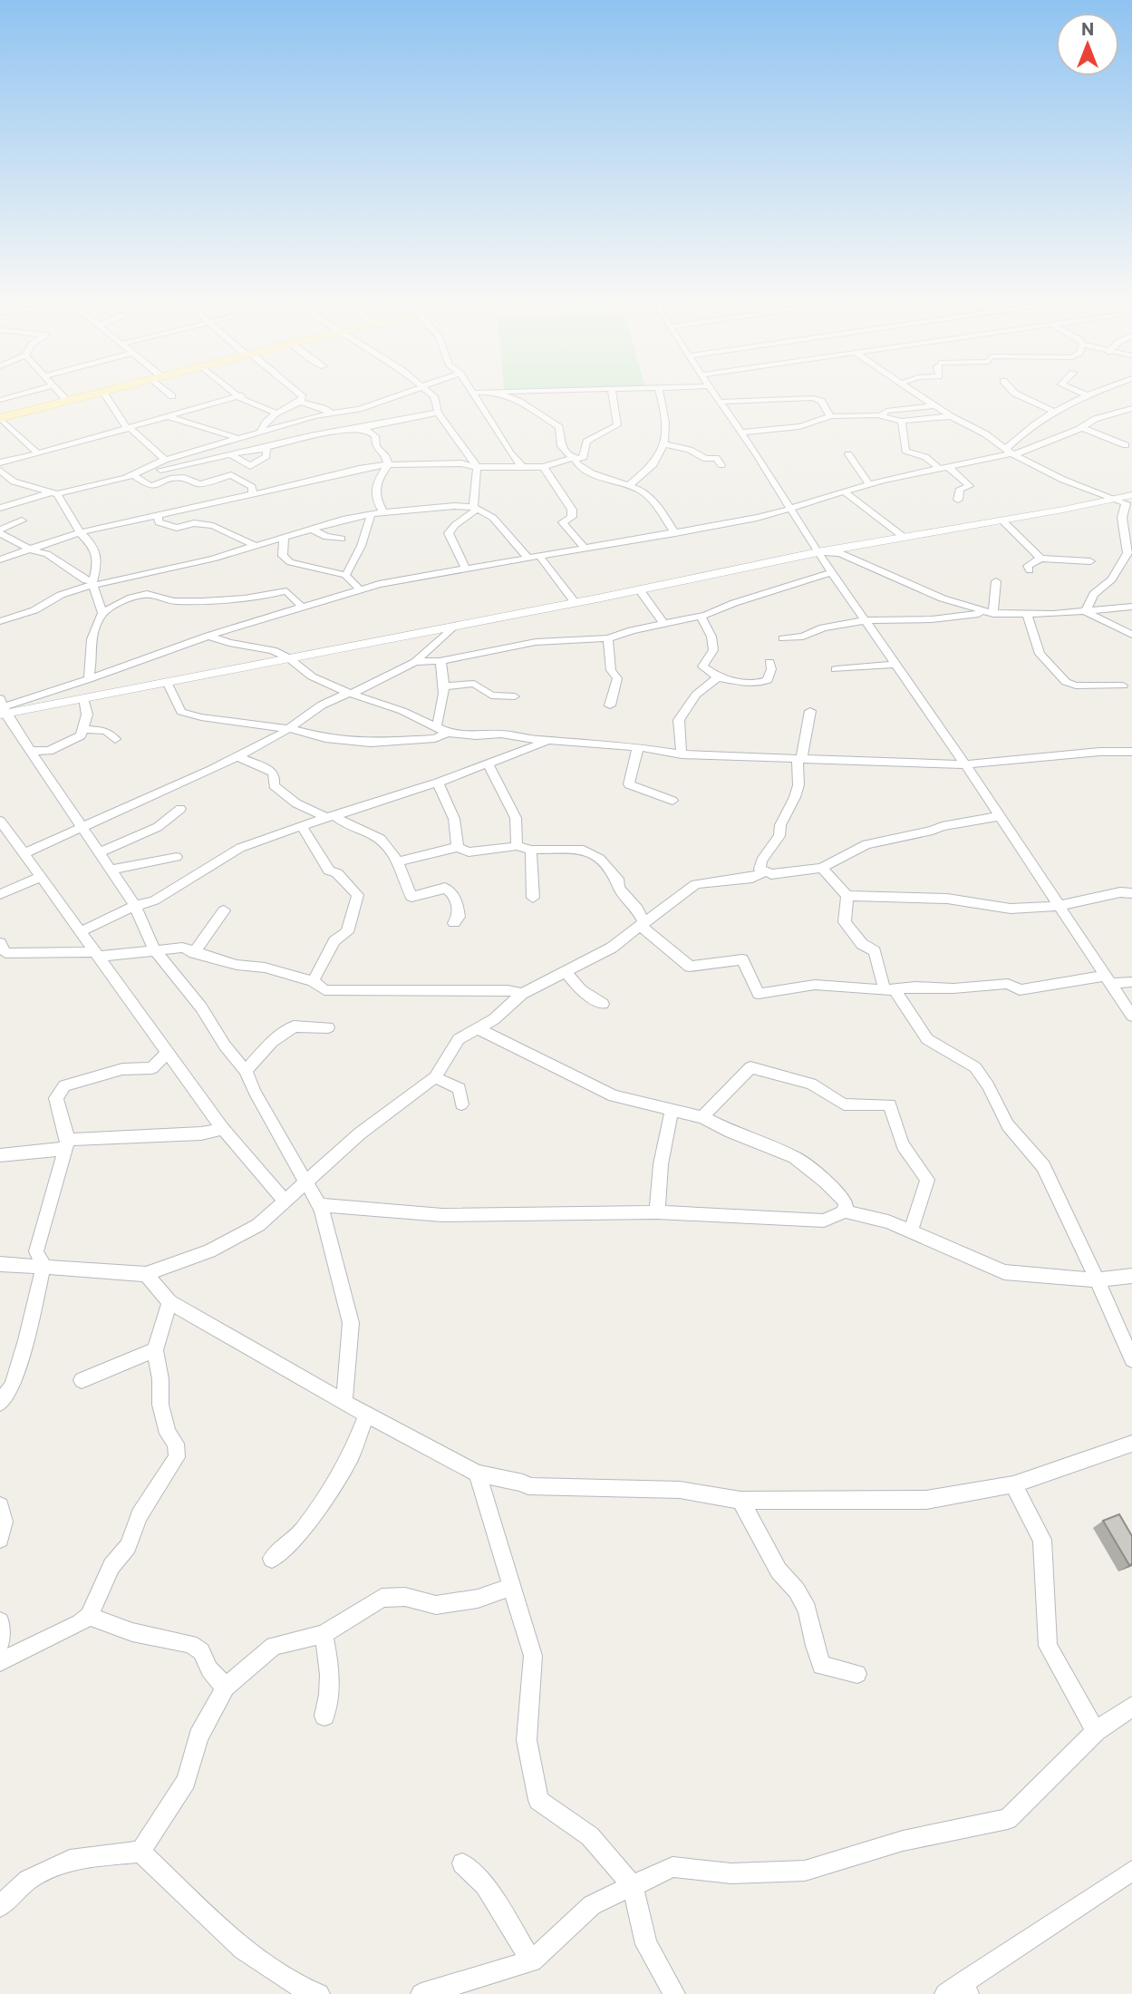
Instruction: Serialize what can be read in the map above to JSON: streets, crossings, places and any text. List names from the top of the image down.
{
  "north": "top"
}
